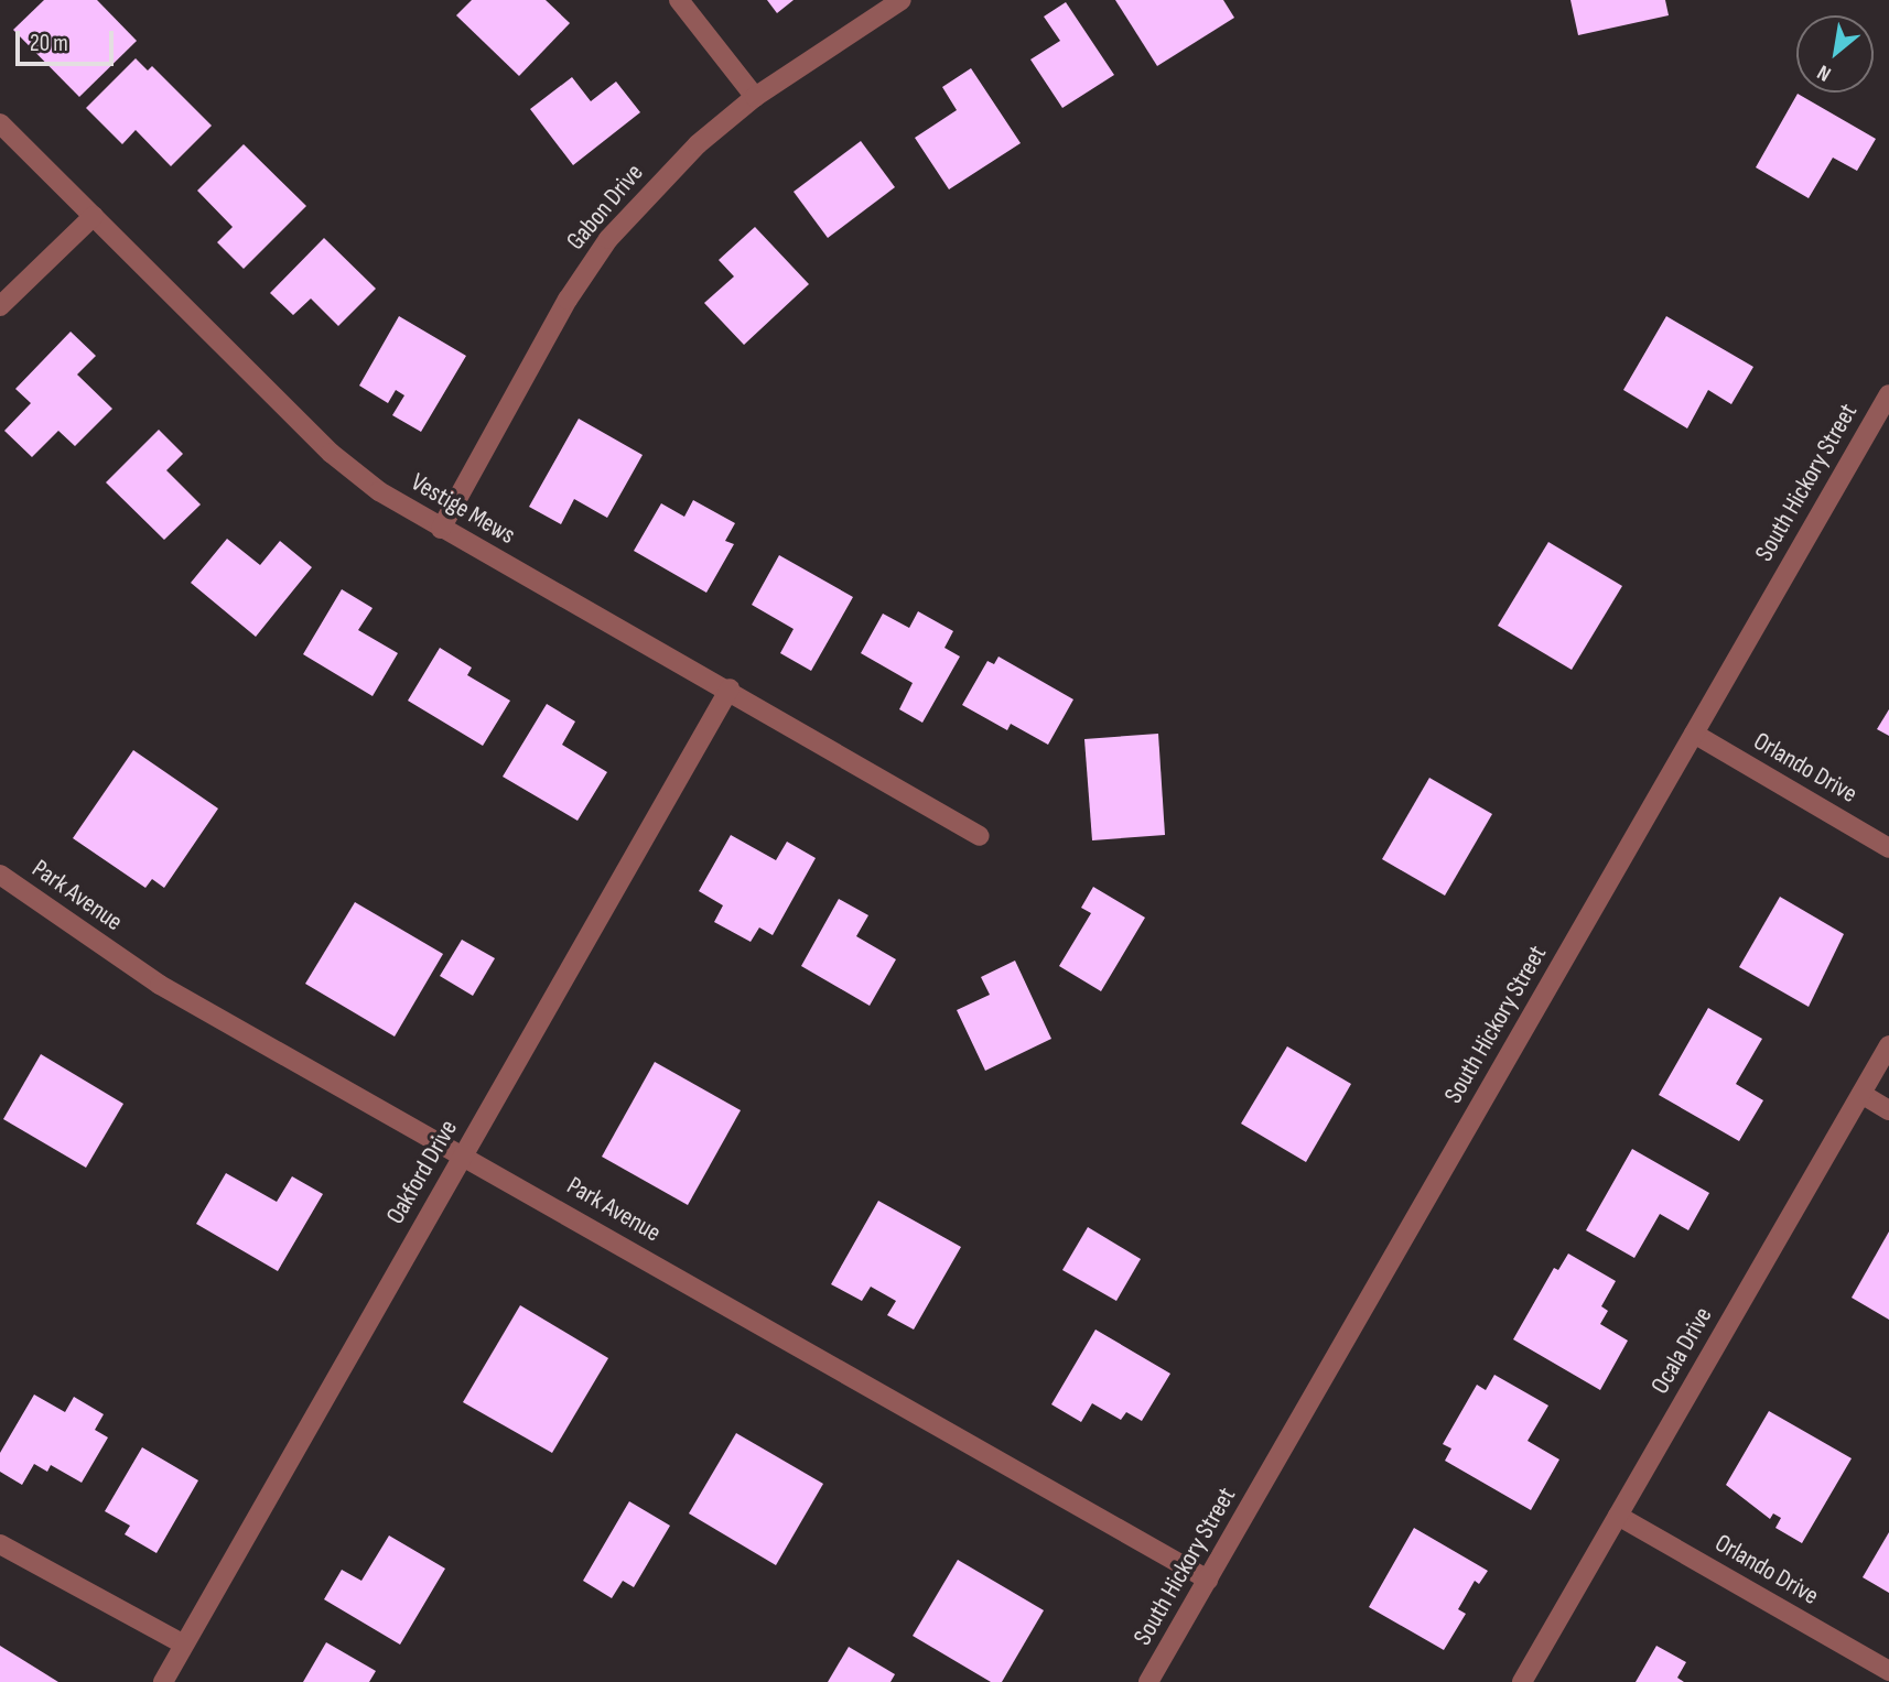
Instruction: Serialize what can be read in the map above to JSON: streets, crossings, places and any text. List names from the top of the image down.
{
  "streets": {
    "street": [
      "Gabon Drive",
      "South Hickory Street",
      "Vestige Mews",
      "Orlando Drive",
      "Park Avenue",
      "Oakford Drive",
      "Ocala Drive"
    ]
  },
  "crossings": [
    ["Gabon Drive", "Vestige Mews"],
    ["South Hickory Street", "Orlando Drive"],
    ["South Hickory Street", "Park Avenue"],
    ["Vestige Mews", "Oakford Drive"],
    ["Orlando Drive", "Ocala Drive"],
    ["Park Avenue", "Oakford Drive"]
  ],
  "scale_bar": "20 m",
  "north": "bottom left"
}
